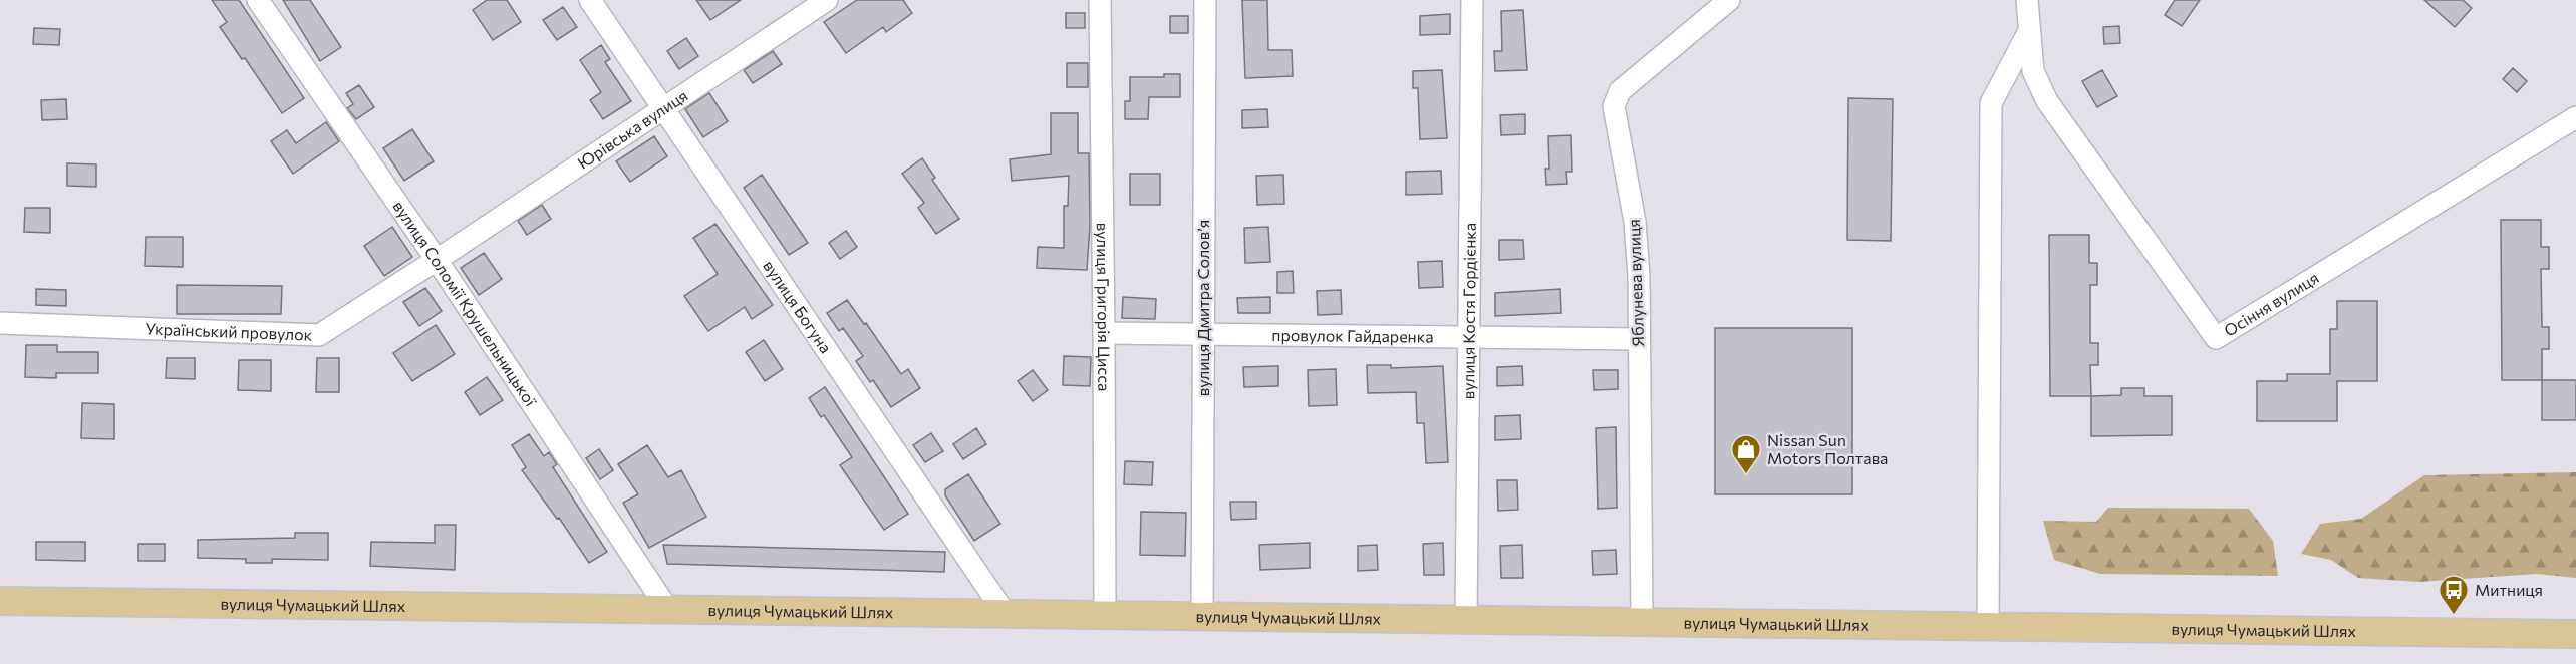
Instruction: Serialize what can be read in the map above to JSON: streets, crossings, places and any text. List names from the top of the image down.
{
  "streets": {
    "main road": ["вулиця Чумацький Шлях"],
    "street": [
      "Юрівська вулиця",
      "Яблунева вулиця",
      "вулиця Соломії Крушельницької",
      "Осіння вулиця",
      "вулиця Богуна",
      "вулиця Григорія Цисса",
      "вулиця Дмитра Соловʼя",
      "вулиця Костя Гордієнка",
      "Український провулок",
      "провулок Гайдаренка"
    ]
  },
  "crossings": [
    ["Юрівська вулиця", "вулиця Соломії Крушельницької"],
    ["Юрівська вулиця", "вулиця Богуна"],
    ["Юрівська вулиця", "Український провулок"],
    ["Яблунева вулиця", "провулок Гайдаренка"],
    ["Яблунева вулиця", "вулиця Чумацький Шлях"],
    ["вулиця Соломії Крушельницької", "Український провулок"],
    ["вулиця Соломії Крушельницької", "вулиця Чумацький Шлях"],
    ["вулиця Богуна", "вулиця Чумацький Шлях"],
    ["вулиця Григорія Цисса", "провулок Гайдаренка"],
    ["вулиця Григорія Цисса", "вулиця Чумацький Шлях"],
    ["вулиця Дмитра Соловʼя", "провулок Гайдаренка"],
    ["вулиця Дмитра Соловʼя", "вулиця Чумацький Шлях"],
    ["вулиця Костя Гордієнка", "провулок Гайдаренка"],
    ["вулиця Костя Гордієнка", "вулиця Чумацький Шлях"]
  ],
  "places": {
    "shop": ["Nissan Sun Motors Полтава"],
    "bus stop": ["Митниця"]
  }
}
